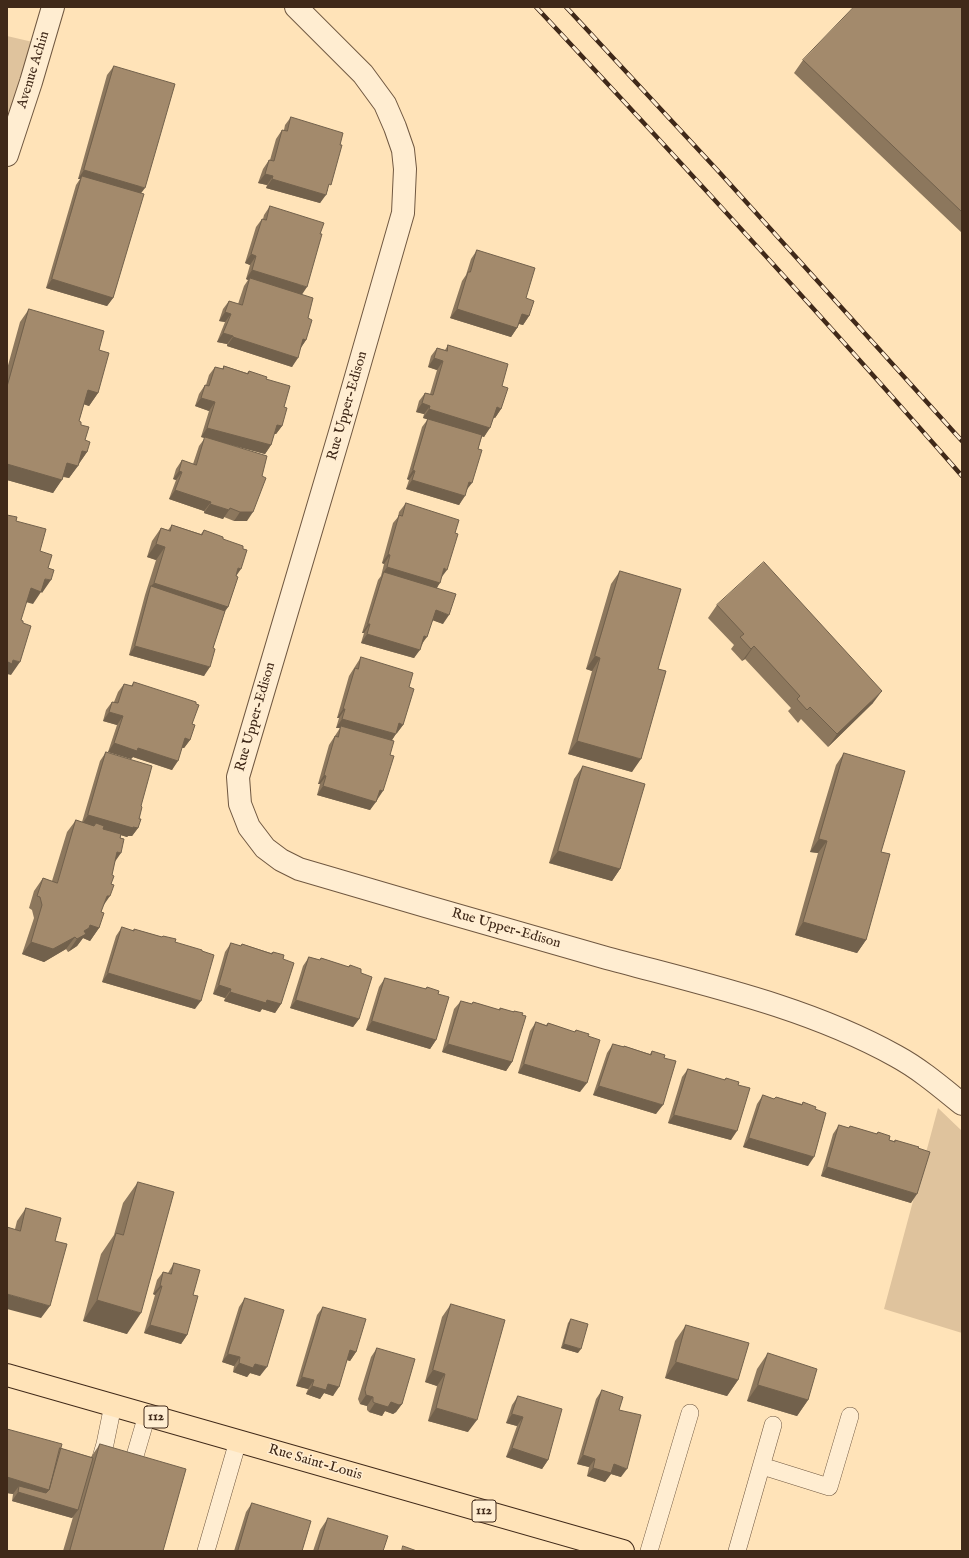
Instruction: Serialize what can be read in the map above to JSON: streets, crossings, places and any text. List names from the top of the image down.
{
  "streets": {
    "main road": ["112", "Rue Saint-Louis"],
    "street": ["Avenue Achin", "Rue Upper-Edison"]
  }
}
